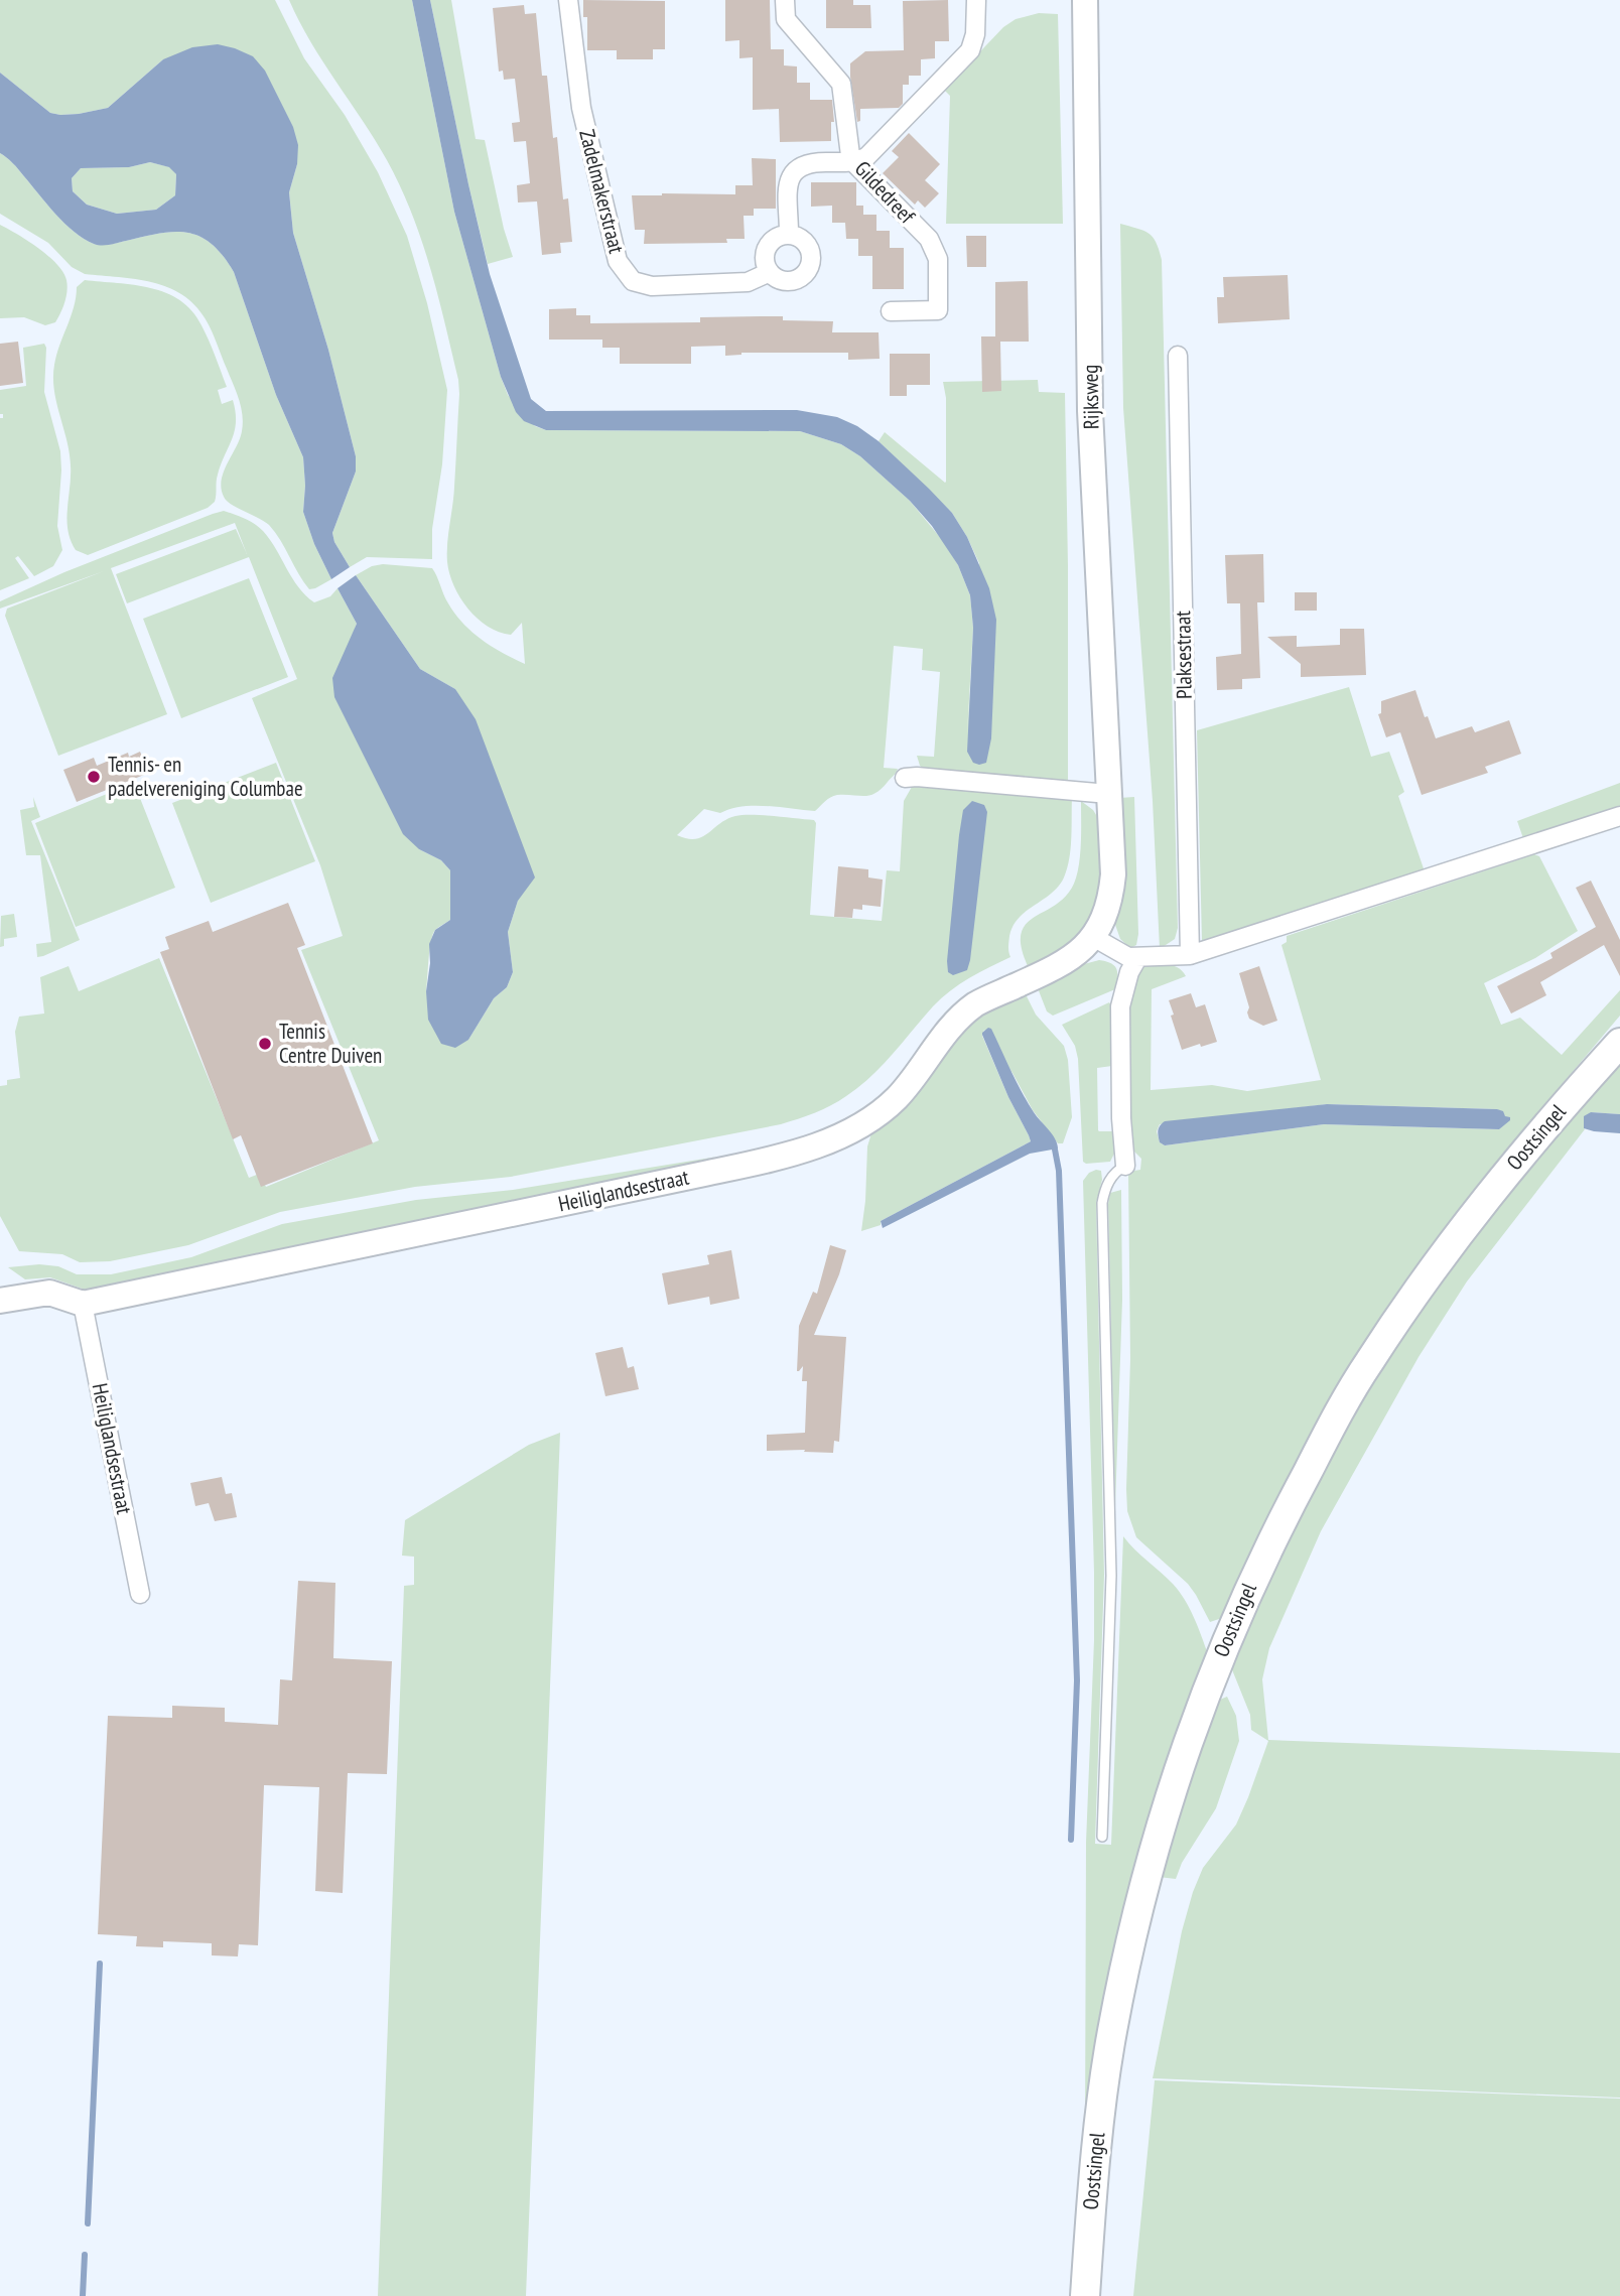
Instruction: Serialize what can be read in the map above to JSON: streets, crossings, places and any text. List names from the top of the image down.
{
  "streets": {
    "main road": ["Oostsingel"],
    "street": [
      "Zadelmakerstraat",
      "Gildedreef",
      "Rijksweg",
      "Plaksestraat",
      "Heiliglandsestraat"
    ]
  },
  "crossings": [
    ["Rijksweg", "Heiliglandsestraat"]
  ],
  "places": ["Tennis- en padelvereniging Columbae", "Tennis Centre Duiven"]
}
